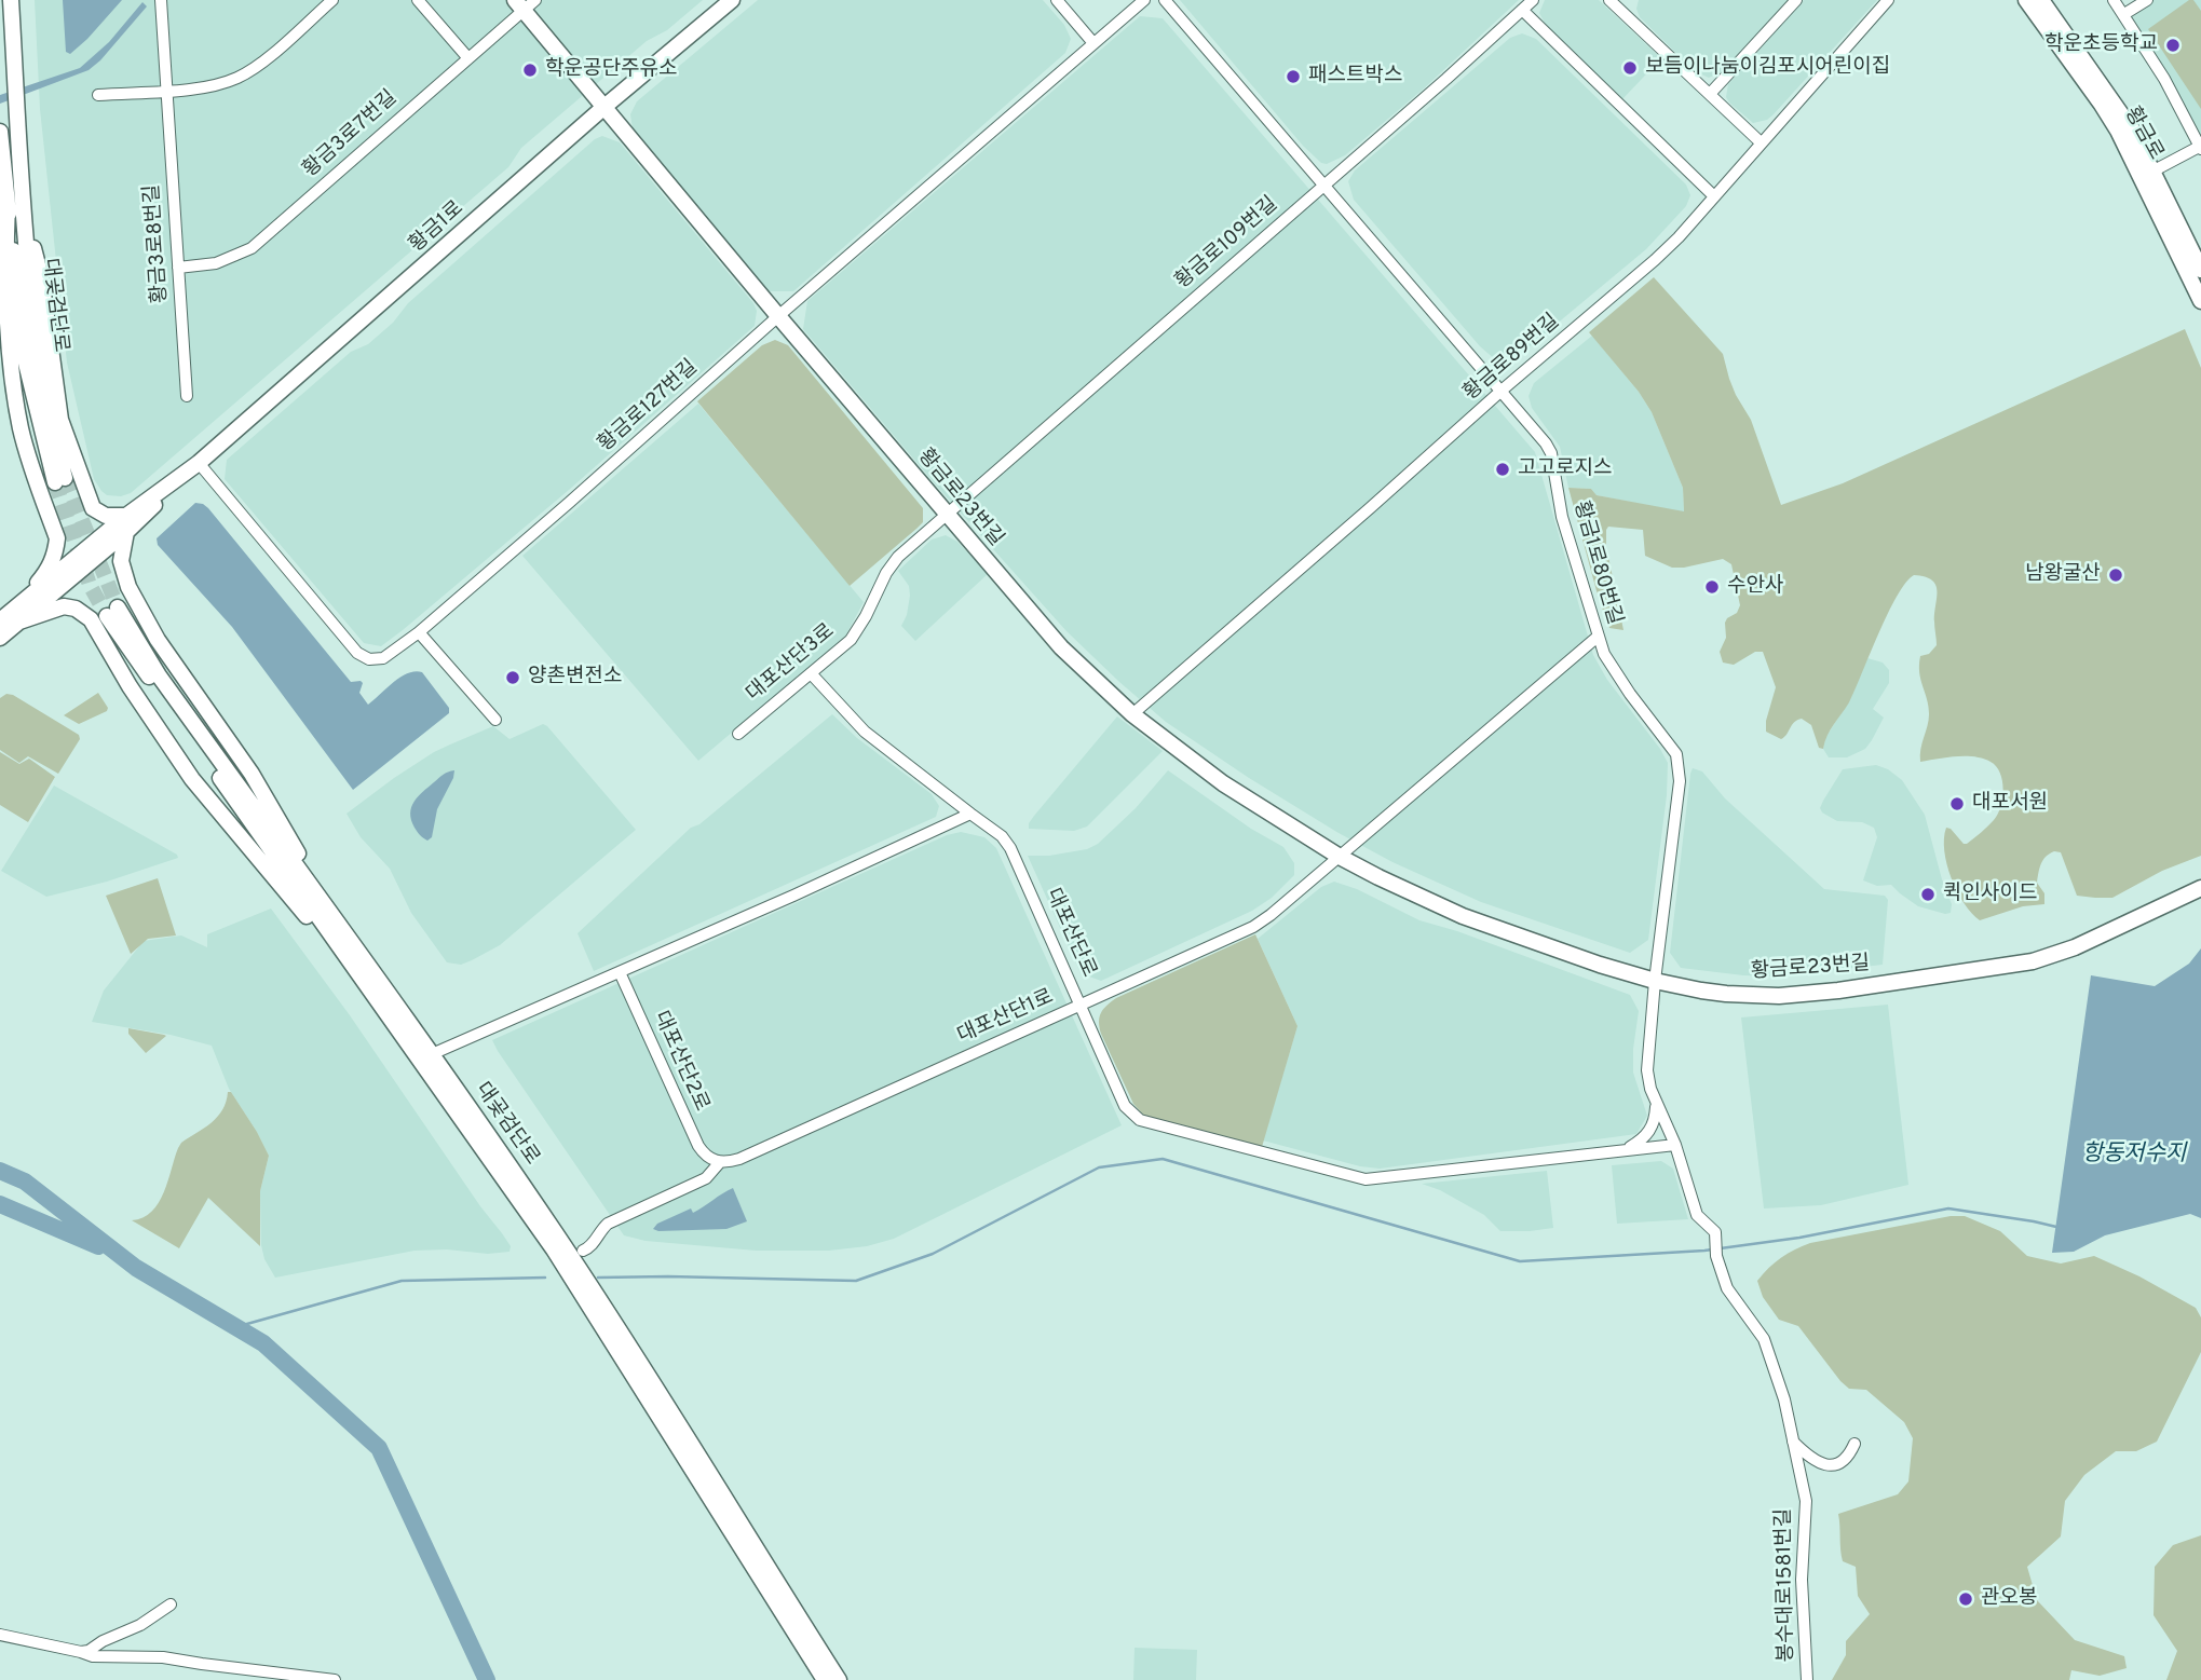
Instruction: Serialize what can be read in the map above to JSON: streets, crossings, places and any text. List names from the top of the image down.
{
  "streets": {
    "main road": [
      "황금로",
      "황금1로",
      "대곶검단로",
      "황금로23번길"
    ],
    "street": [
      "황금3로7번길",
      "황금3로8번길",
      "황금로109번길",
      "황금로89번길",
      "황금로127번길",
      "황금1로80번길",
      "대포산단3로",
      "대포산단로",
      "대포산단1로",
      "대포산단2로",
      "봉수대로1581번길"
    ]
  },
  "crossings": [
    ["황금3로7번길", "황금3로8번길"],
    ["황금3로7번길", "황금로23번길"],
    ["황금1로", "황금로127번길"],
    ["황금1로", "황금로23번길"],
    ["황금로109번길", "황금로23번길"],
    ["황금로109번길", "황금1로80번길"],
    ["황금로109번길", "대포산단3로"],
    ["황금로89번길", "황금로23번길"],
    ["황금로89번길", "황금1로80번길"],
    ["황금로127번길", "황금로23번길"],
    ["황금로23번길", "황금1로80번길"],
    ["황금로23번길", "대포산단3로"],
    ["황금로23번길", "대포산단1로"],
    ["황금1로80번길", "대포산단로"],
    ["황금1로80번길", "봉수대로1581번길"],
    ["대포산단3로", "대포산단로"],
    ["대포산단로", "대포산단1로"],
    ["대포산단1로", "대포산단2로"]
  ],
  "water": ["항동저수지"],
  "places": [
    "학운초등학교",
    "보듬이나눔이김포시어린이집",
    "학운공단주유소",
    "패스트박스",
    "고고로지스",
    "남왕굴산",
    "수안사",
    "양촌변전소",
    "대포서원",
    "퀵인사이드",
    "관오봉"
  ]
}
